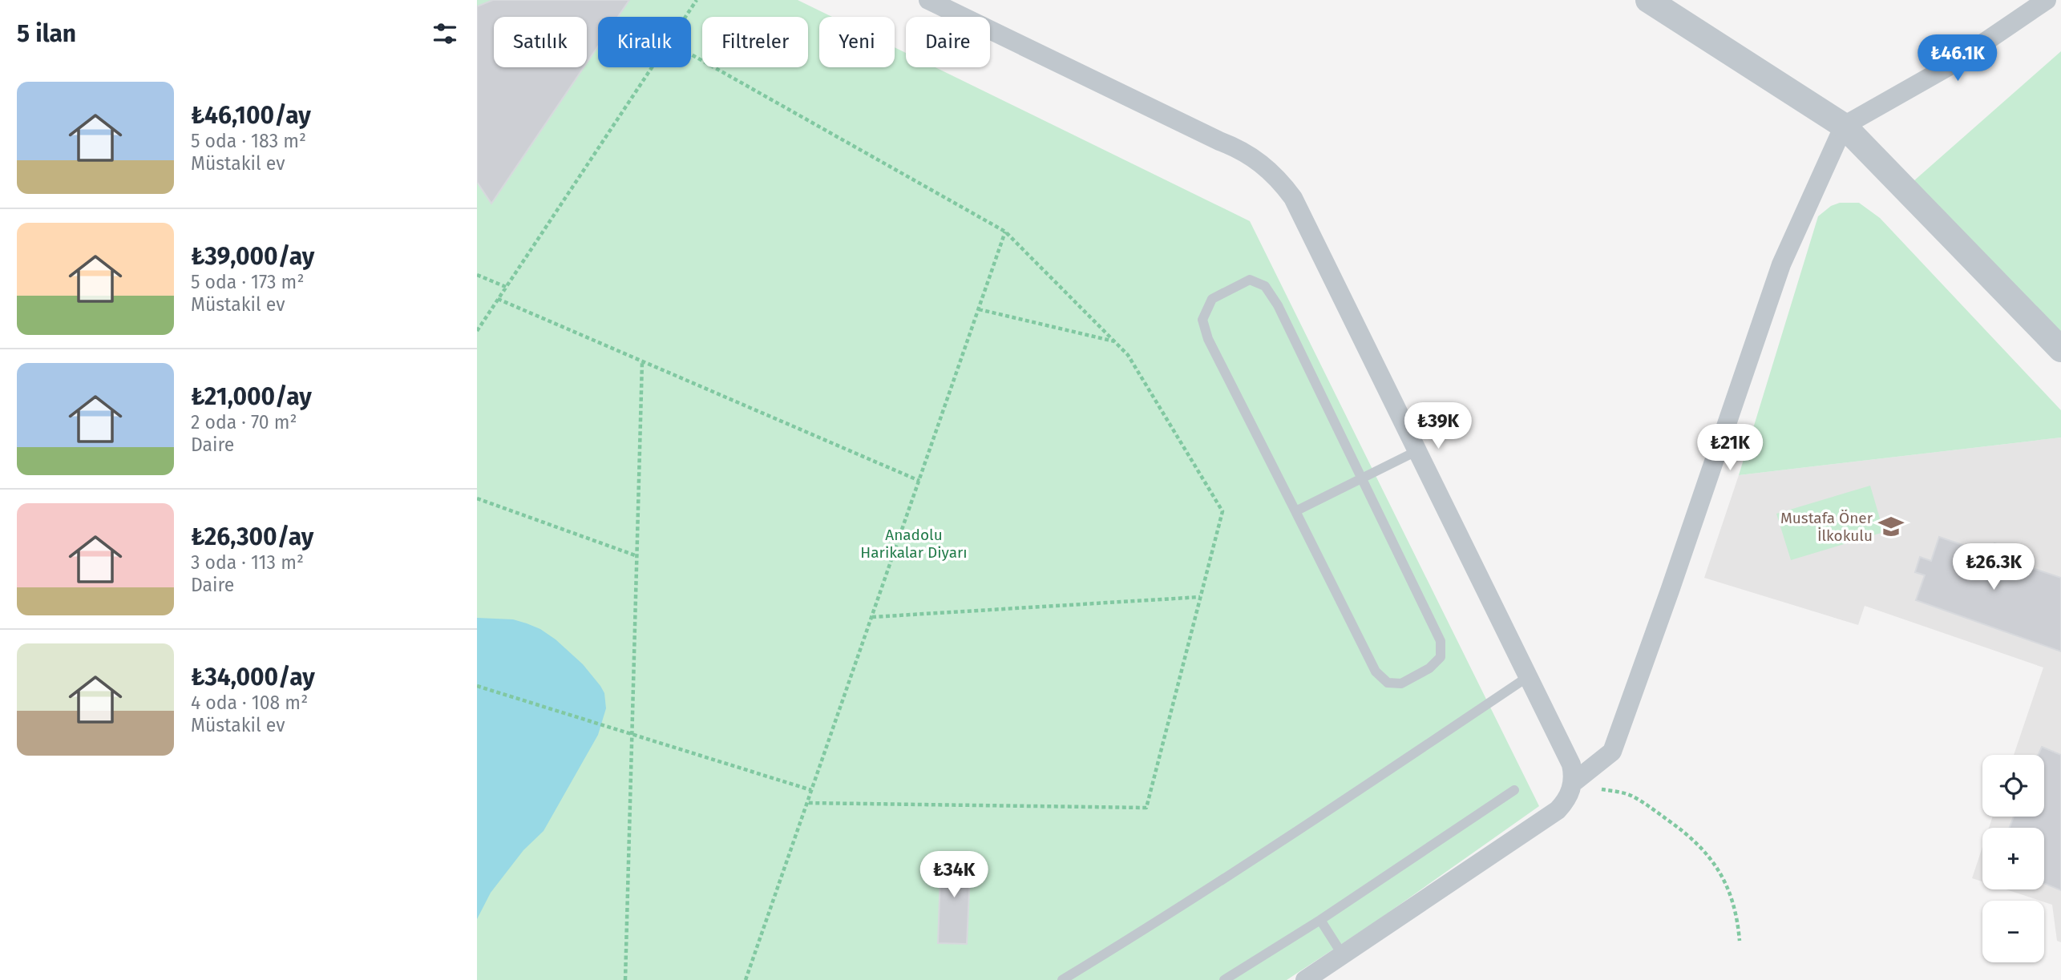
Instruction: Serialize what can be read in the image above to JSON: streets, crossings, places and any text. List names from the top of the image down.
{
  "parks": ["Anadolu Harikalar Diyarı"],
  "places": {
    "school or university": ["Mustafa Öner İlkokulu"]
  },
  "page": {
    "heading": "5 ilan",
    "chip": [
      "Satılık",
      "Kiralık",
      "Filtreler",
      "Yeni",
      "Daire"
    ],
    "price": [
      "₺46.1K",
      "₺39K",
      "₺21K",
      "₺26.3K",
      "₺34K"
    ],
    "list": [
      {
        "name": "₺46,100/ay",
        "note": "5 oda · 183 m² · Müstakil ev"
      },
      {
        "name": "₺39,000/ay",
        "note": "5 oda · 173 m² · Müstakil ev"
      },
      {
        "name": "₺21,000/ay",
        "note": "2 oda · 70 m² · Daire"
      },
      {
        "name": "₺26,300/ay",
        "note": "3 oda · 113 m² · Daire"
      },
      {
        "name": "₺34,000/ay",
        "note": "4 oda · 108 m² · Müstakil ev"
      }
    ],
    "map_buttons": ["+", "−"]
  }
}
